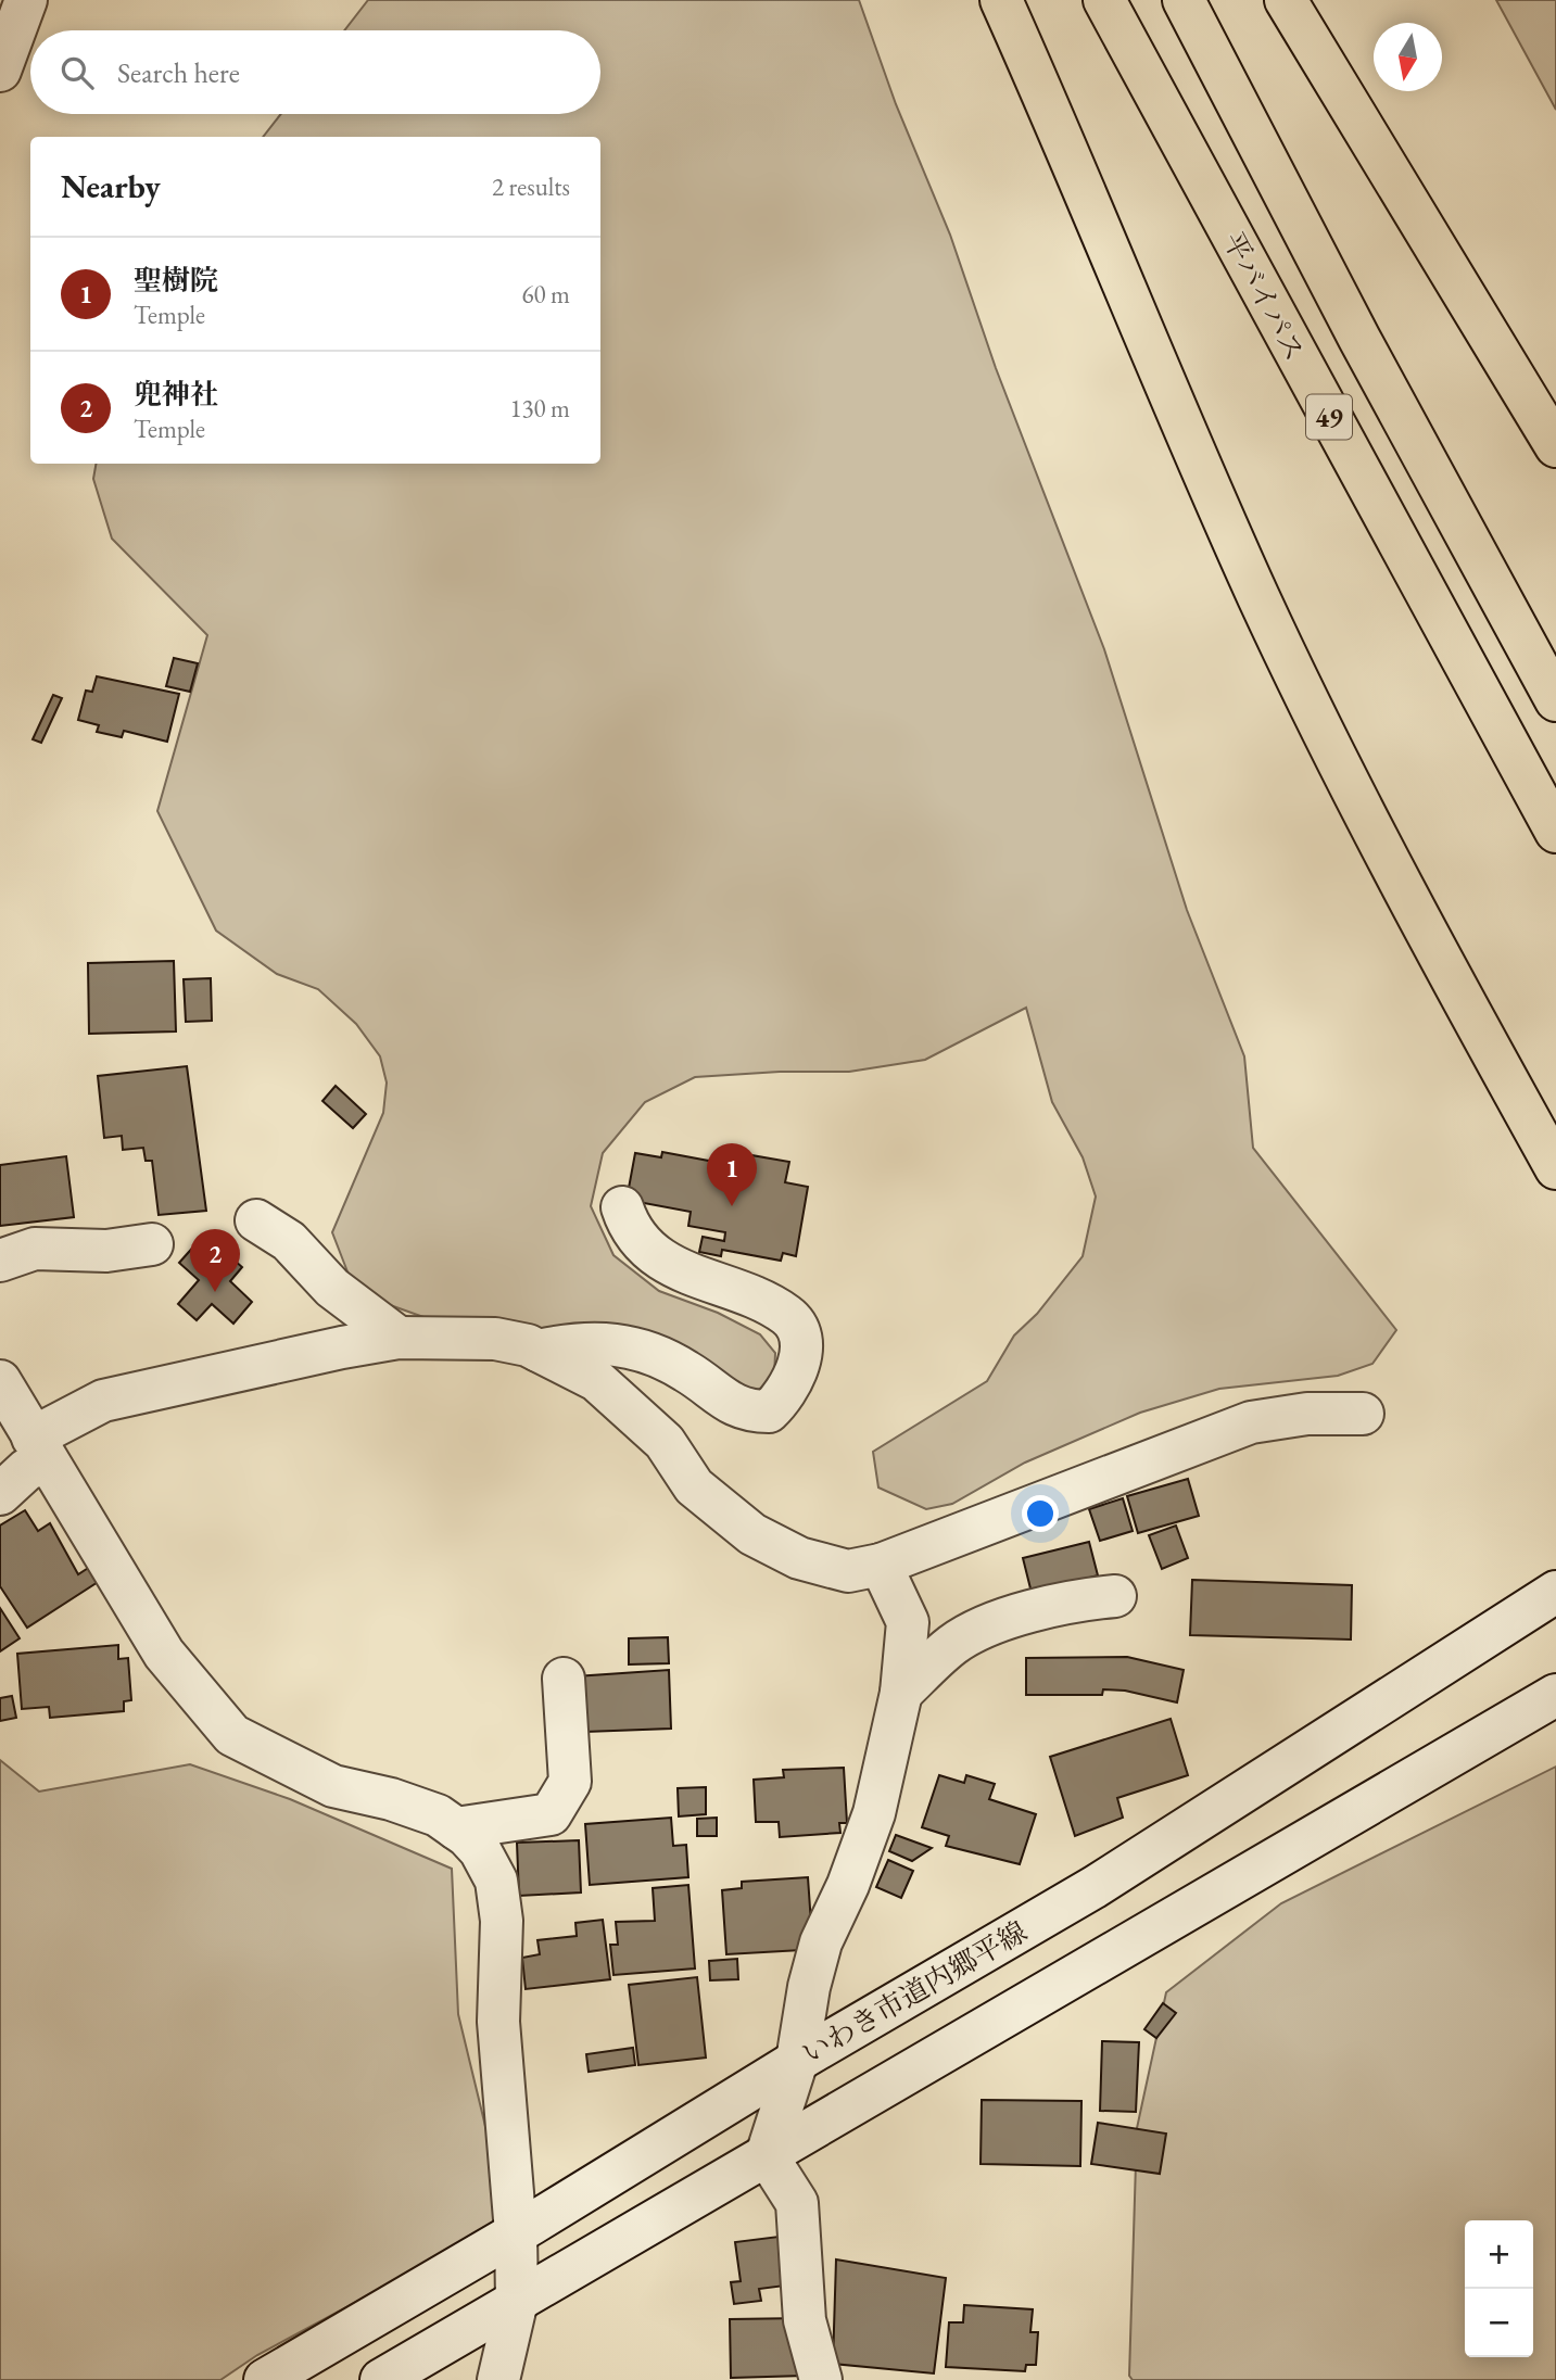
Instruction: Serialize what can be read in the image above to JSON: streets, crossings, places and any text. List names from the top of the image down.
{
  "streets": {
    "highway": ["平バイパス", "49"],
    "street": ["いわき市道内郷平線"]
  },
  "north": "bottom",
  "page": {
    "search": "Search here",
    "heading": ["Nearby", "2 results"],
    "list": [
      {
        "mark": "1",
        "name": "聖樹院",
        "note": "Temple",
        "value": "60 m"
      },
      {
        "mark": "2",
        "name": "兜神社",
        "note": "Temple",
        "value": "130 m"
      }
    ],
    "pins": ["1", "2"],
    "map_buttons": ["+", "−"]
  }
}
